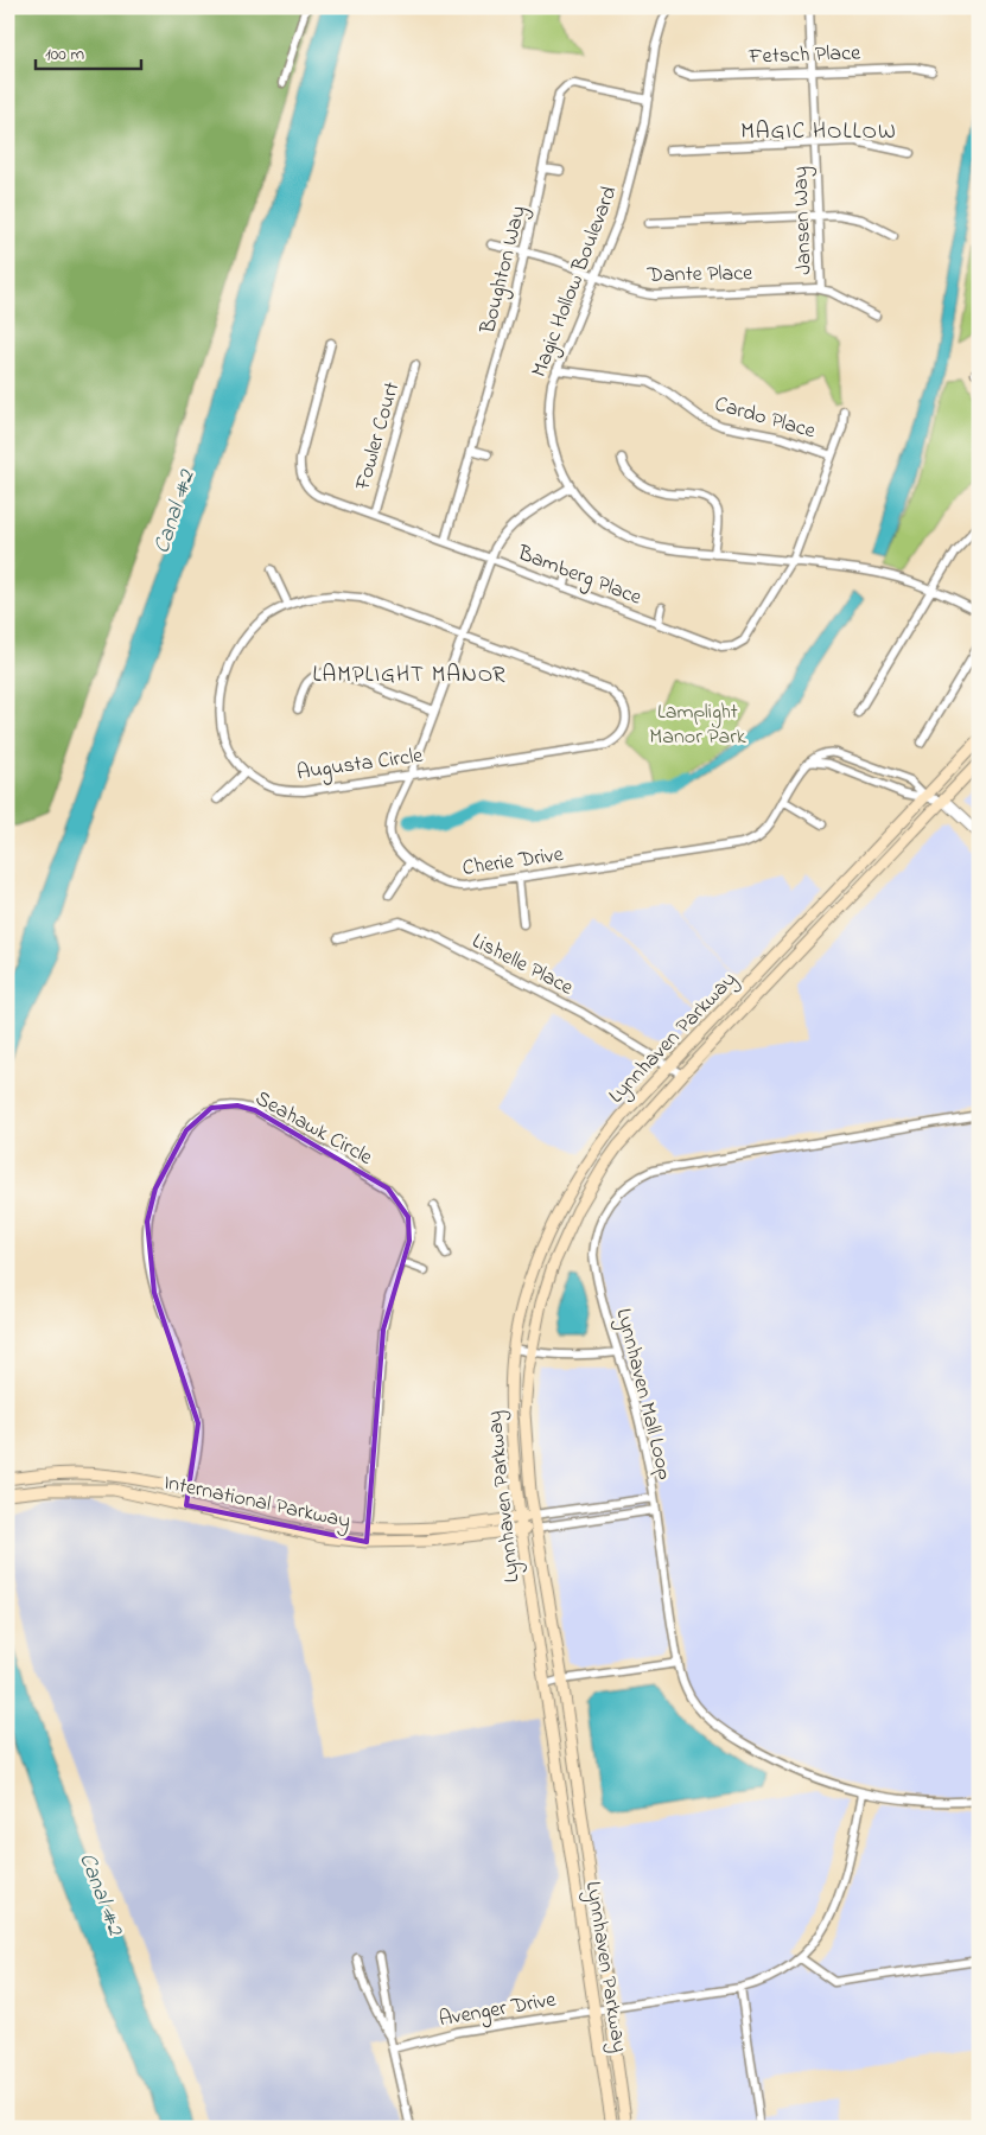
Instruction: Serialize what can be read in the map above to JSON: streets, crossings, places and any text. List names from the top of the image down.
{
  "streets": {
    "main road": ["Lynnhaven Parkway", "International Parkway"],
    "street": [
      "Fetsch Place",
      "Jansen Way",
      "Boughton Way",
      "Dante Place",
      "Magic Hollow Boulevard",
      "Cardo Place",
      "Fowler Court",
      "Bamberg Place",
      "Augusta Circle",
      "Cherie Drive",
      "Lishelle Place",
      "Seahawk Circle",
      "Lynnhaven Mall Loop",
      "Avenger Drive"
    ]
  },
  "crossings": [
    ["Fetsch Place", "Jansen Way"],
    ["Jansen Way", "Dante Place"],
    ["Boughton Way", "Dante Place"],
    ["Boughton Way", "Magic Hollow Boulevard"],
    ["Boughton Way", "Bamberg Place"],
    ["Dante Place", "Magic Hollow Boulevard"],
    ["Magic Hollow Boulevard", "Cardo Place"],
    ["Magic Hollow Boulevard", "Bamberg Place"],
    ["Magic Hollow Boulevard", "Cherie Drive"],
    ["Cardo Place", "Bamberg Place"],
    ["Fowler Court", "Bamberg Place"],
    ["Bamberg Place", "Cherie Drive"],
    ["Augusta Circle", "Cherie Drive"],
    ["Lishelle Place", "Lynnhaven Parkway"],
    ["Lynnhaven Parkway", "International Parkway"],
    ["Lynnhaven Parkway", "Avenger Drive"],
    ["Seahawk Circle", "International Parkway"],
    ["Lynnhaven Mall Loop", "Avenger Drive"]
  ],
  "districts": ["MAGIC HOLLOW", "LAMPLIGHT MANOR"],
  "water": ["Canal #2"],
  "parks": ["Lamplight Manor Park"],
  "scale_bar": "100 m"
}
